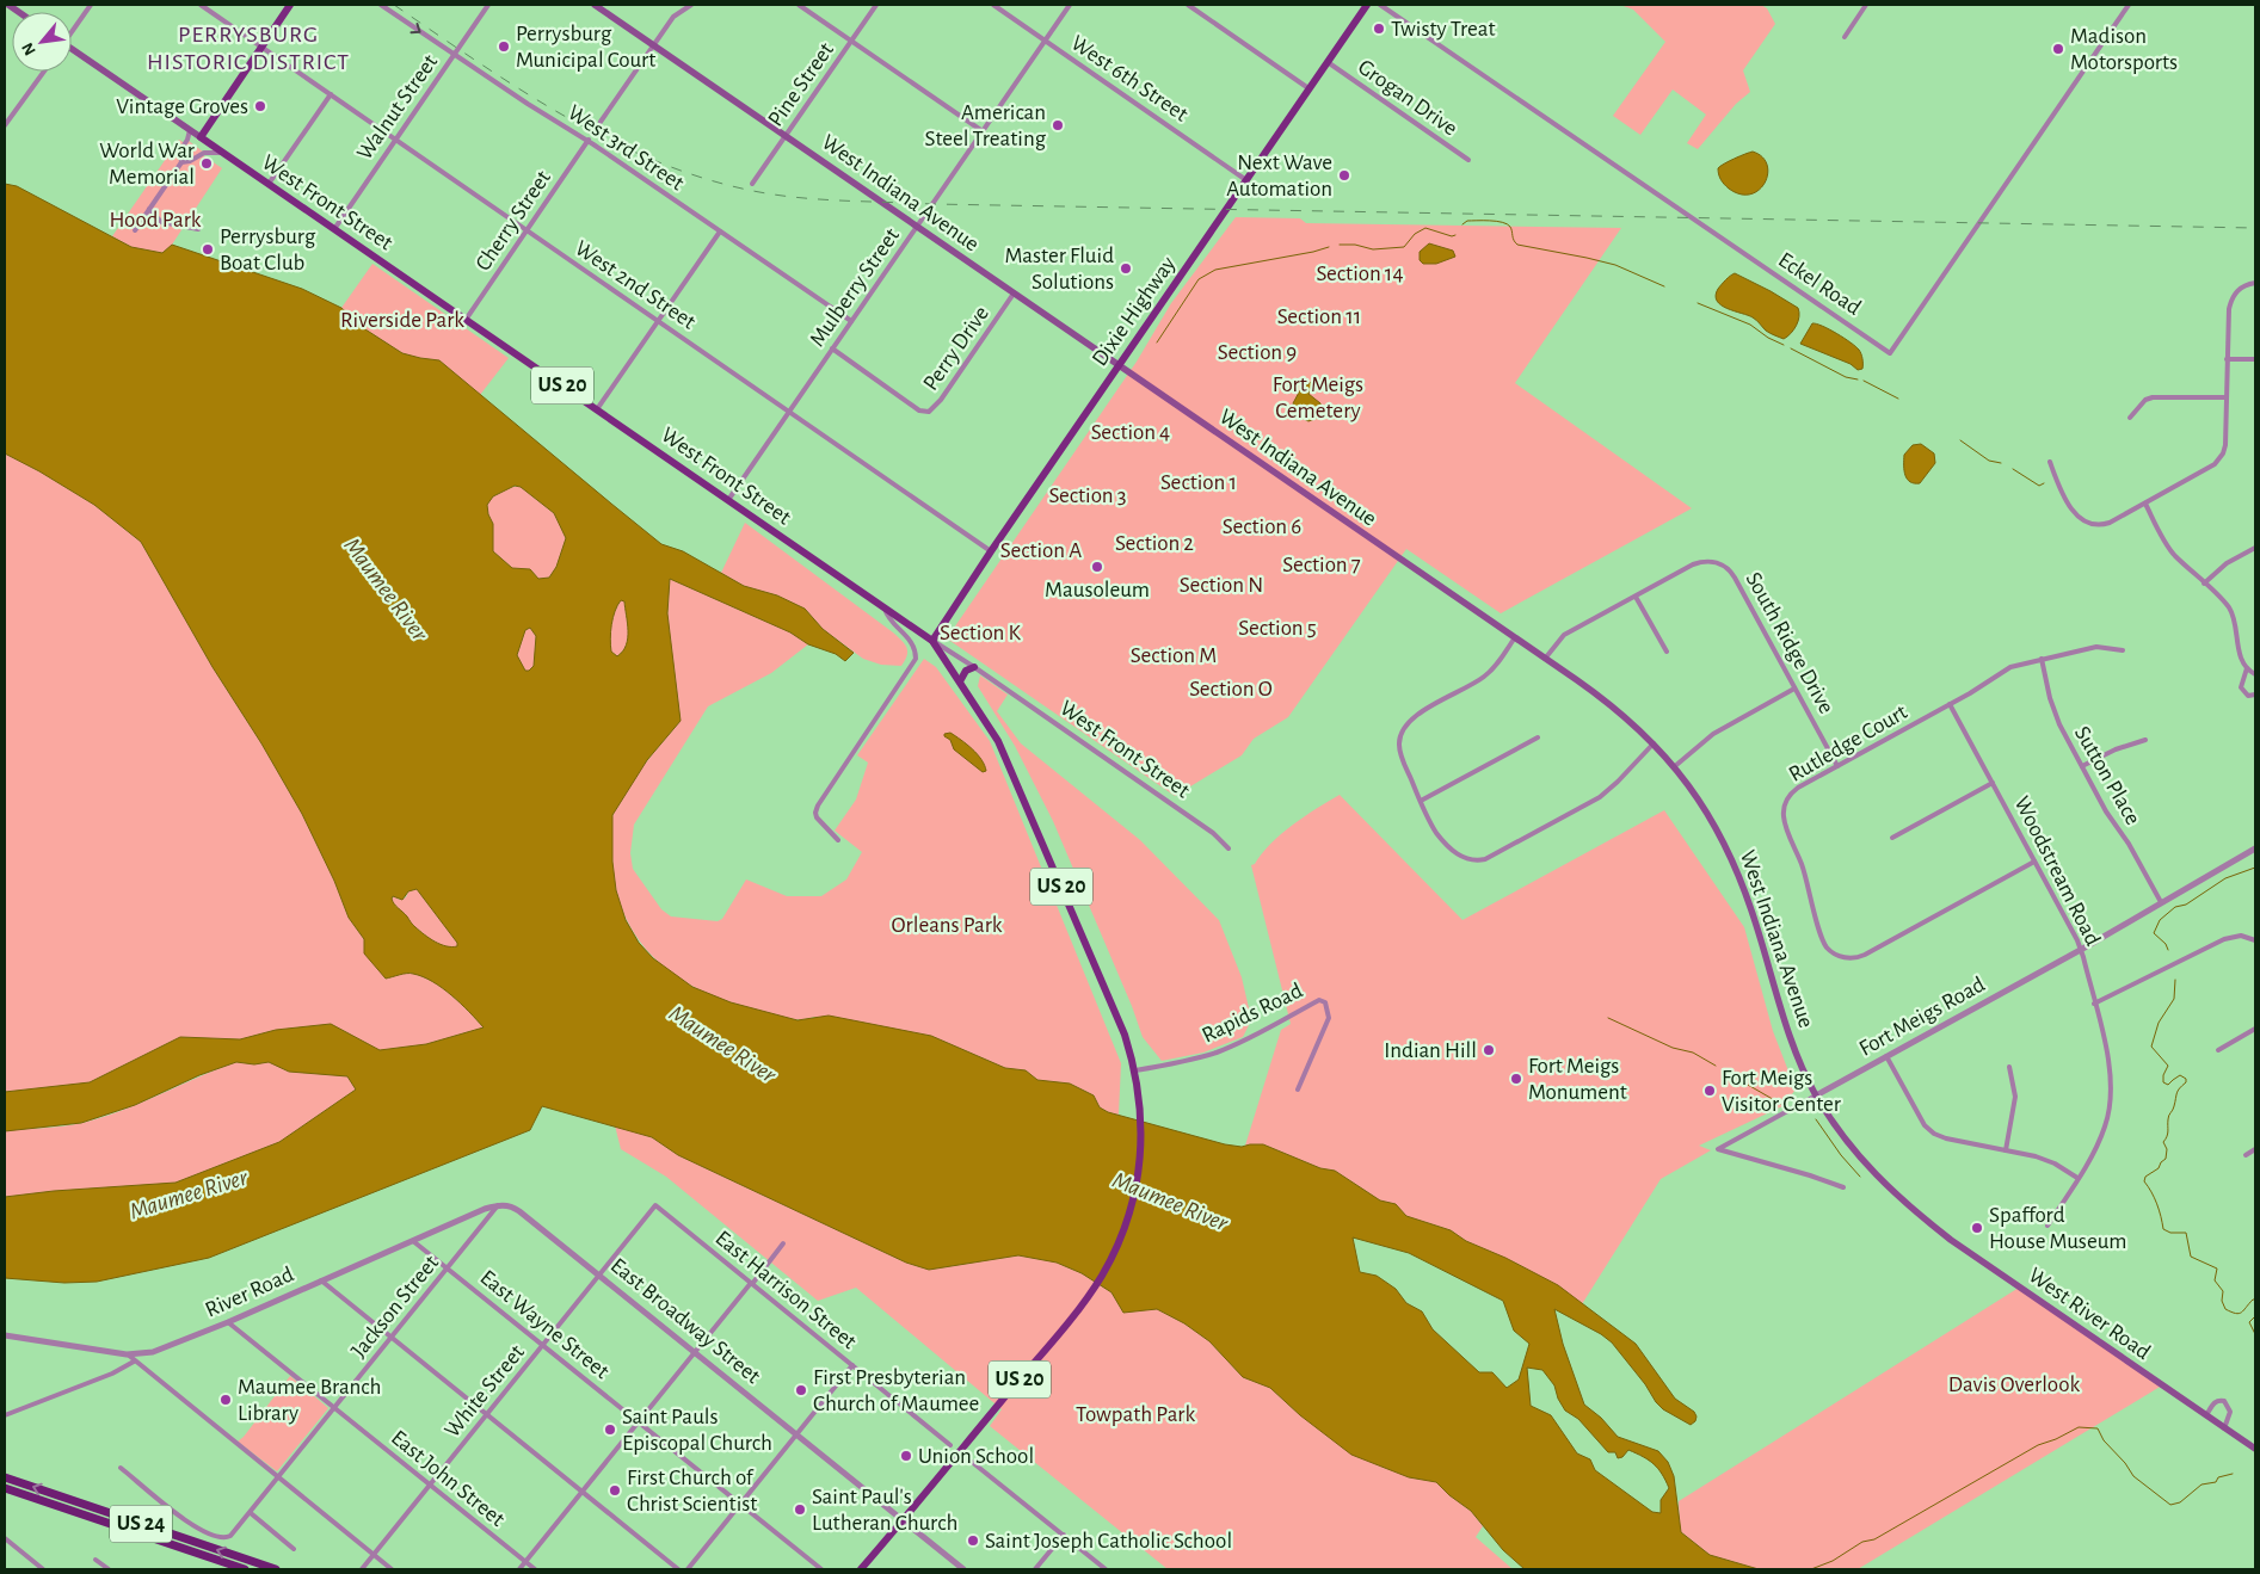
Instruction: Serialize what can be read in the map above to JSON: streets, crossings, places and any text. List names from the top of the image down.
{
  "streets": {
    "highway": ["US 24"],
    "main road": [
      "West Indiana Avenue",
      "West Front Street",
      "Dixie Highway",
      "US 20",
      "West River Road"
    ],
    "street": [
      "West 6th Street",
      "Pine Street",
      "Grogan Drive",
      "Walnut Street",
      "West 3rd Street",
      "Cherry Street",
      "Eckel Road",
      "West 2nd Street",
      "Mulberry Street",
      "Perry Drive",
      "South Ridge Drive",
      "Rutledge Court",
      "Sutton Place",
      "Woodstream Road",
      "Rapids Road",
      "Fort Meigs Road",
      "East Harrison Street",
      "River Road",
      "Jackson Street",
      "East Broadway Street",
      "East Wayne Street",
      "White Street",
      "East John Street"
    ]
  },
  "crossings": [
    ["West 6th Street", "Mulberry Street"],
    ["West 6th Street", "Dixie Highway"],
    ["Pine Street", "West Indiana Avenue"],
    ["Grogan Drive", "Dixie Highway"],
    ["Walnut Street", "West 3rd Street"],
    ["Walnut Street", "West Front Street"],
    ["Walnut Street", "West 2nd Street"],
    ["West 3rd Street", "Cherry Street"],
    ["West 3rd Street", "Mulberry Street"],
    ["West Indiana Avenue", "Mulberry Street"],
    ["West Indiana Avenue", "Dixie Highway"],
    ["West Indiana Avenue", "Perry Drive"],
    ["West Indiana Avenue", "South Ridge Drive"],
    ["West Indiana Avenue", "Fort Meigs Road"],
    ["West Indiana Avenue", "West River Road"],
    ["West Front Street", "Cherry Street"],
    ["West Front Street", "Mulberry Street"],
    ["West Front Street", "Dixie Highway"],
    ["West Front Street", "US 20"],
    ["Cherry Street", "West 2nd Street"],
    ["West 2nd Street", "Mulberry Street"],
    ["West 2nd Street", "Dixie Highway"],
    ["Mulberry Street", "Perry Drive"],
    ["Dixie Highway", "US 20"],
    ["US 20", "Rapids Road"],
    ["US 20", "East Broadway Street"],
    ["South Ridge Drive", "Rutledge Court"],
    ["Rutledge Court", "Sutton Place"],
    ["Rutledge Court", "Woodstream Road"],
    ["Sutton Place", "Fort Meigs Road"],
    ["Woodstream Road", "Fort Meigs Road"],
    ["Fort Meigs Road", "West River Road"],
    ["East Harrison Street", "White Street"],
    ["River Road", "Jackson Street"],
    ["River Road", "East Broadway Street"],
    ["River Road", "East Wayne Street"],
    ["River Road", "East John Street"],
    ["Jackson Street", "East Broadway Street"],
    ["Jackson Street", "East Wayne Street"],
    ["Jackson Street", "East John Street"],
    ["East Broadway Street", "White Street"],
    ["East Wayne Street", "White Street"],
    ["White Street", "East John Street"]
  ],
  "districts": ["PERRYSBURG HISTORIC DISTRICT"],
  "water": ["Maumee River"],
  "parks": [
    "Hood Park",
    "Section 14",
    "Section 11",
    "Riverside Park",
    "Section 9",
    "Fort Meigs Cemetery",
    "Section 4",
    "Section 1",
    "Section 3",
    "Section 6",
    "Section 2",
    "Section A",
    "Section 7",
    "Section N",
    "Section 5",
    "Section K",
    "Section M",
    "Section O",
    "Orleans Park",
    "Davis Overlook",
    "Towpath Park"
  ],
  "places": [
    "Twisty Treat",
    "Perrysburg Municipal Court",
    "Madison Motorsports",
    "Vintage Groves",
    "American Steel Treating",
    "World War Memorial",
    "Next Wave Automation",
    "Perrysburg Boat Club",
    "Master Fluid Solutions",
    "Mausoleum",
    "Indian Hill",
    "Fort Meigs Monument",
    "Fort Meigs Visitor Center",
    "Spafford House Museum",
    "First Presbyterian Church of Maumee",
    "Maumee Branch Library",
    "Saint Pauls Episcopal Church",
    "Union School",
    "First Church of Christ Scientist",
    "Saint Paul's Lutheran Church",
    "Saint Joseph Catholic School"
  ],
  "north": "bottom left"
}
